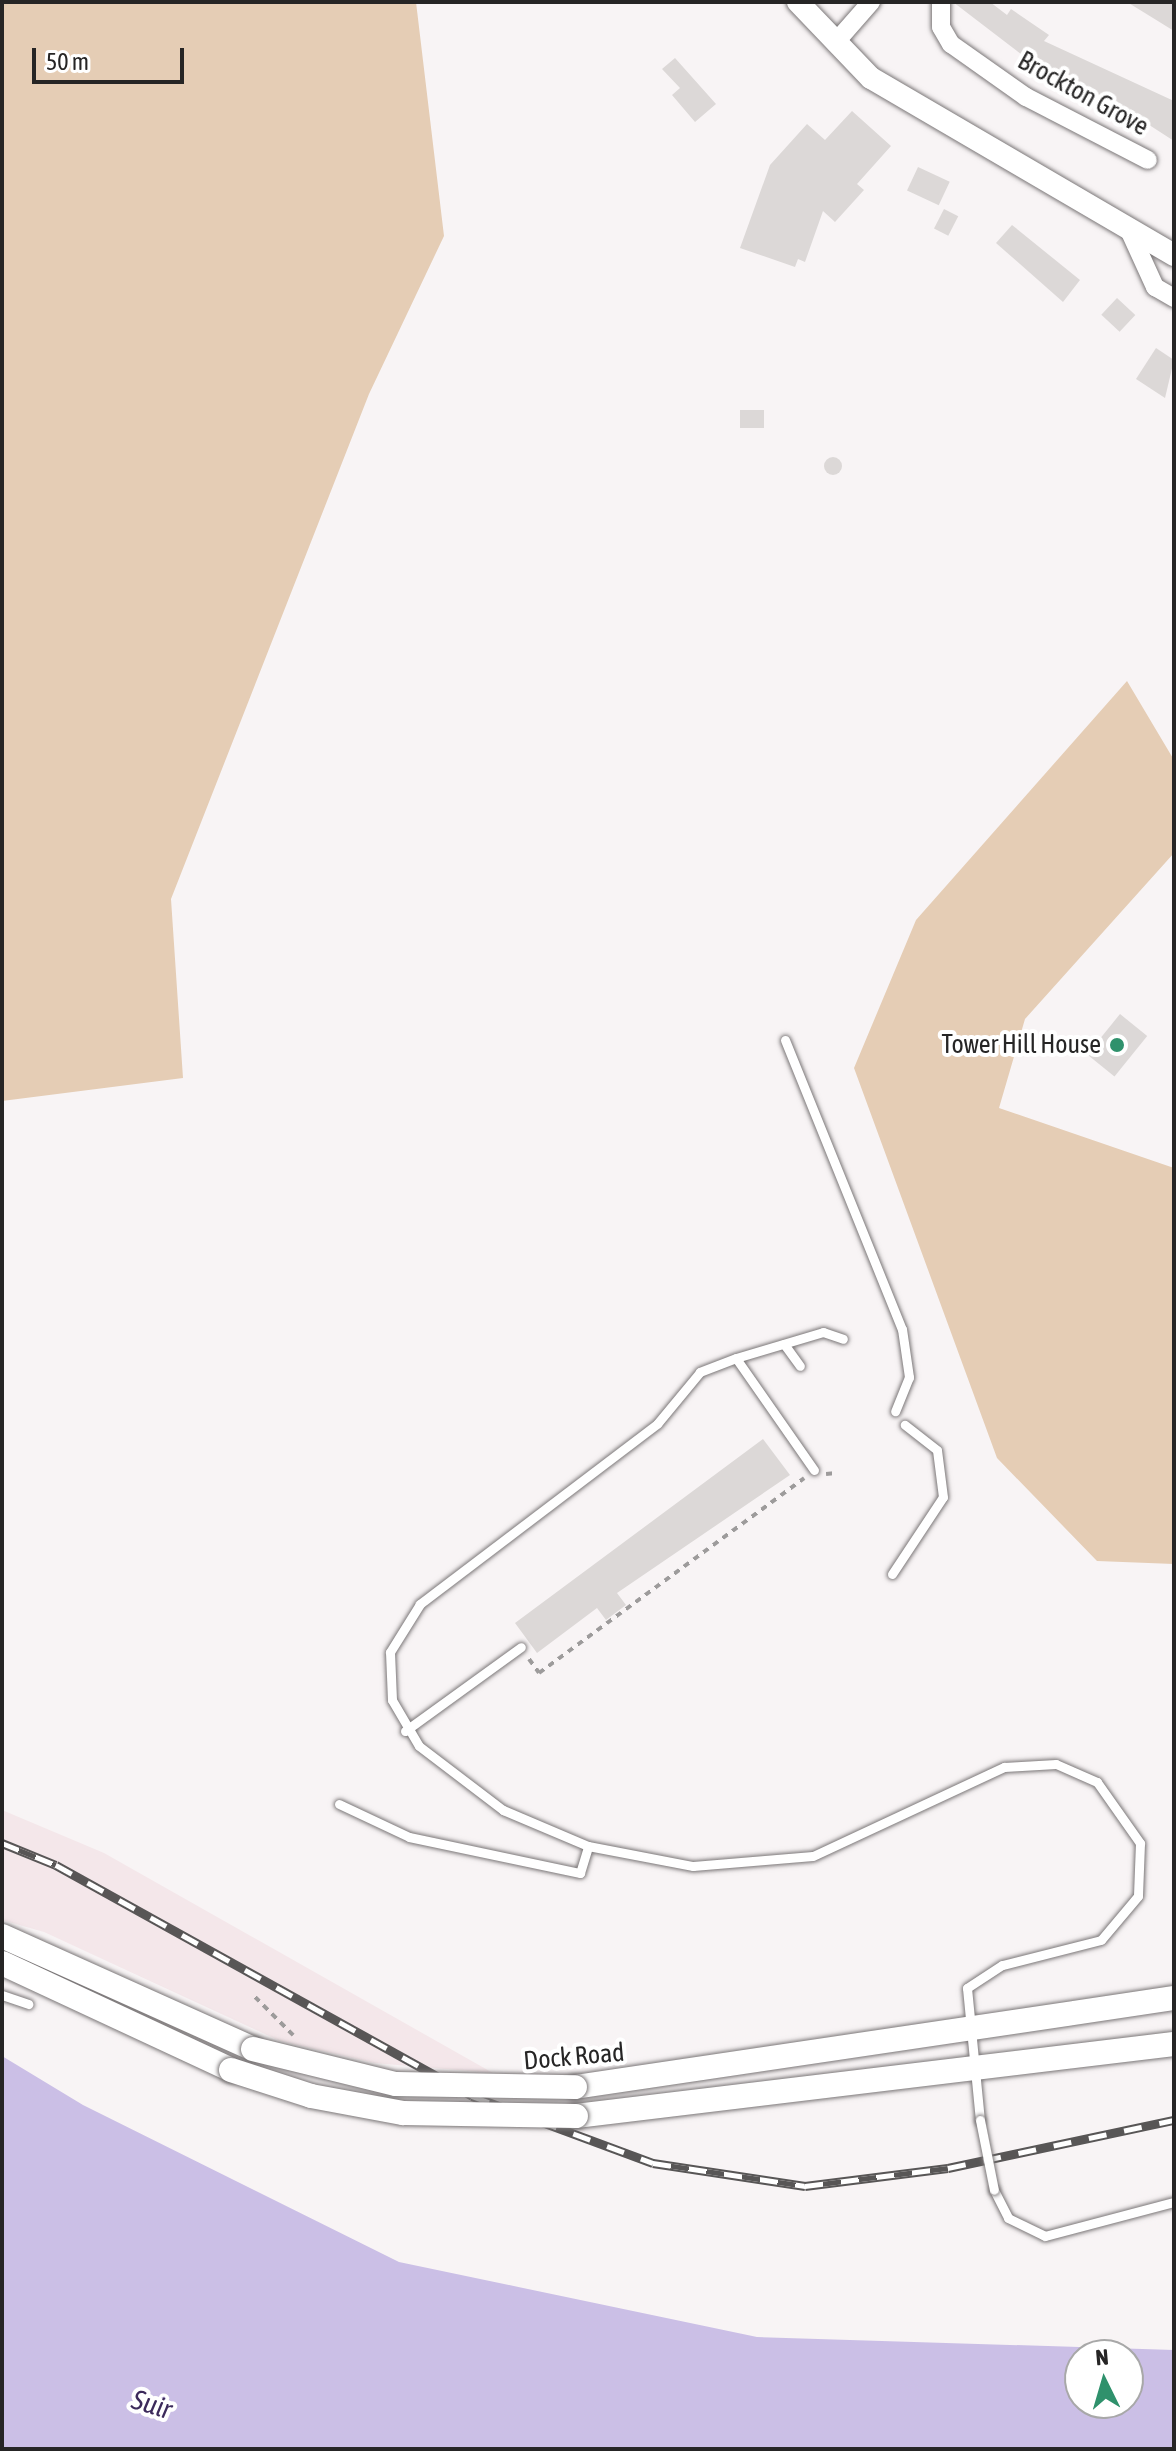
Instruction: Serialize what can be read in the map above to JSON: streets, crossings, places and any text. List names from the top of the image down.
{
  "streets": {
    "main road": ["Dock Road"],
    "street": ["Brockton Grove"]
  },
  "water": ["Suir"],
  "places": ["Tower Hill House"],
  "scale_bar": "50 m",
  "north": "top"
}
